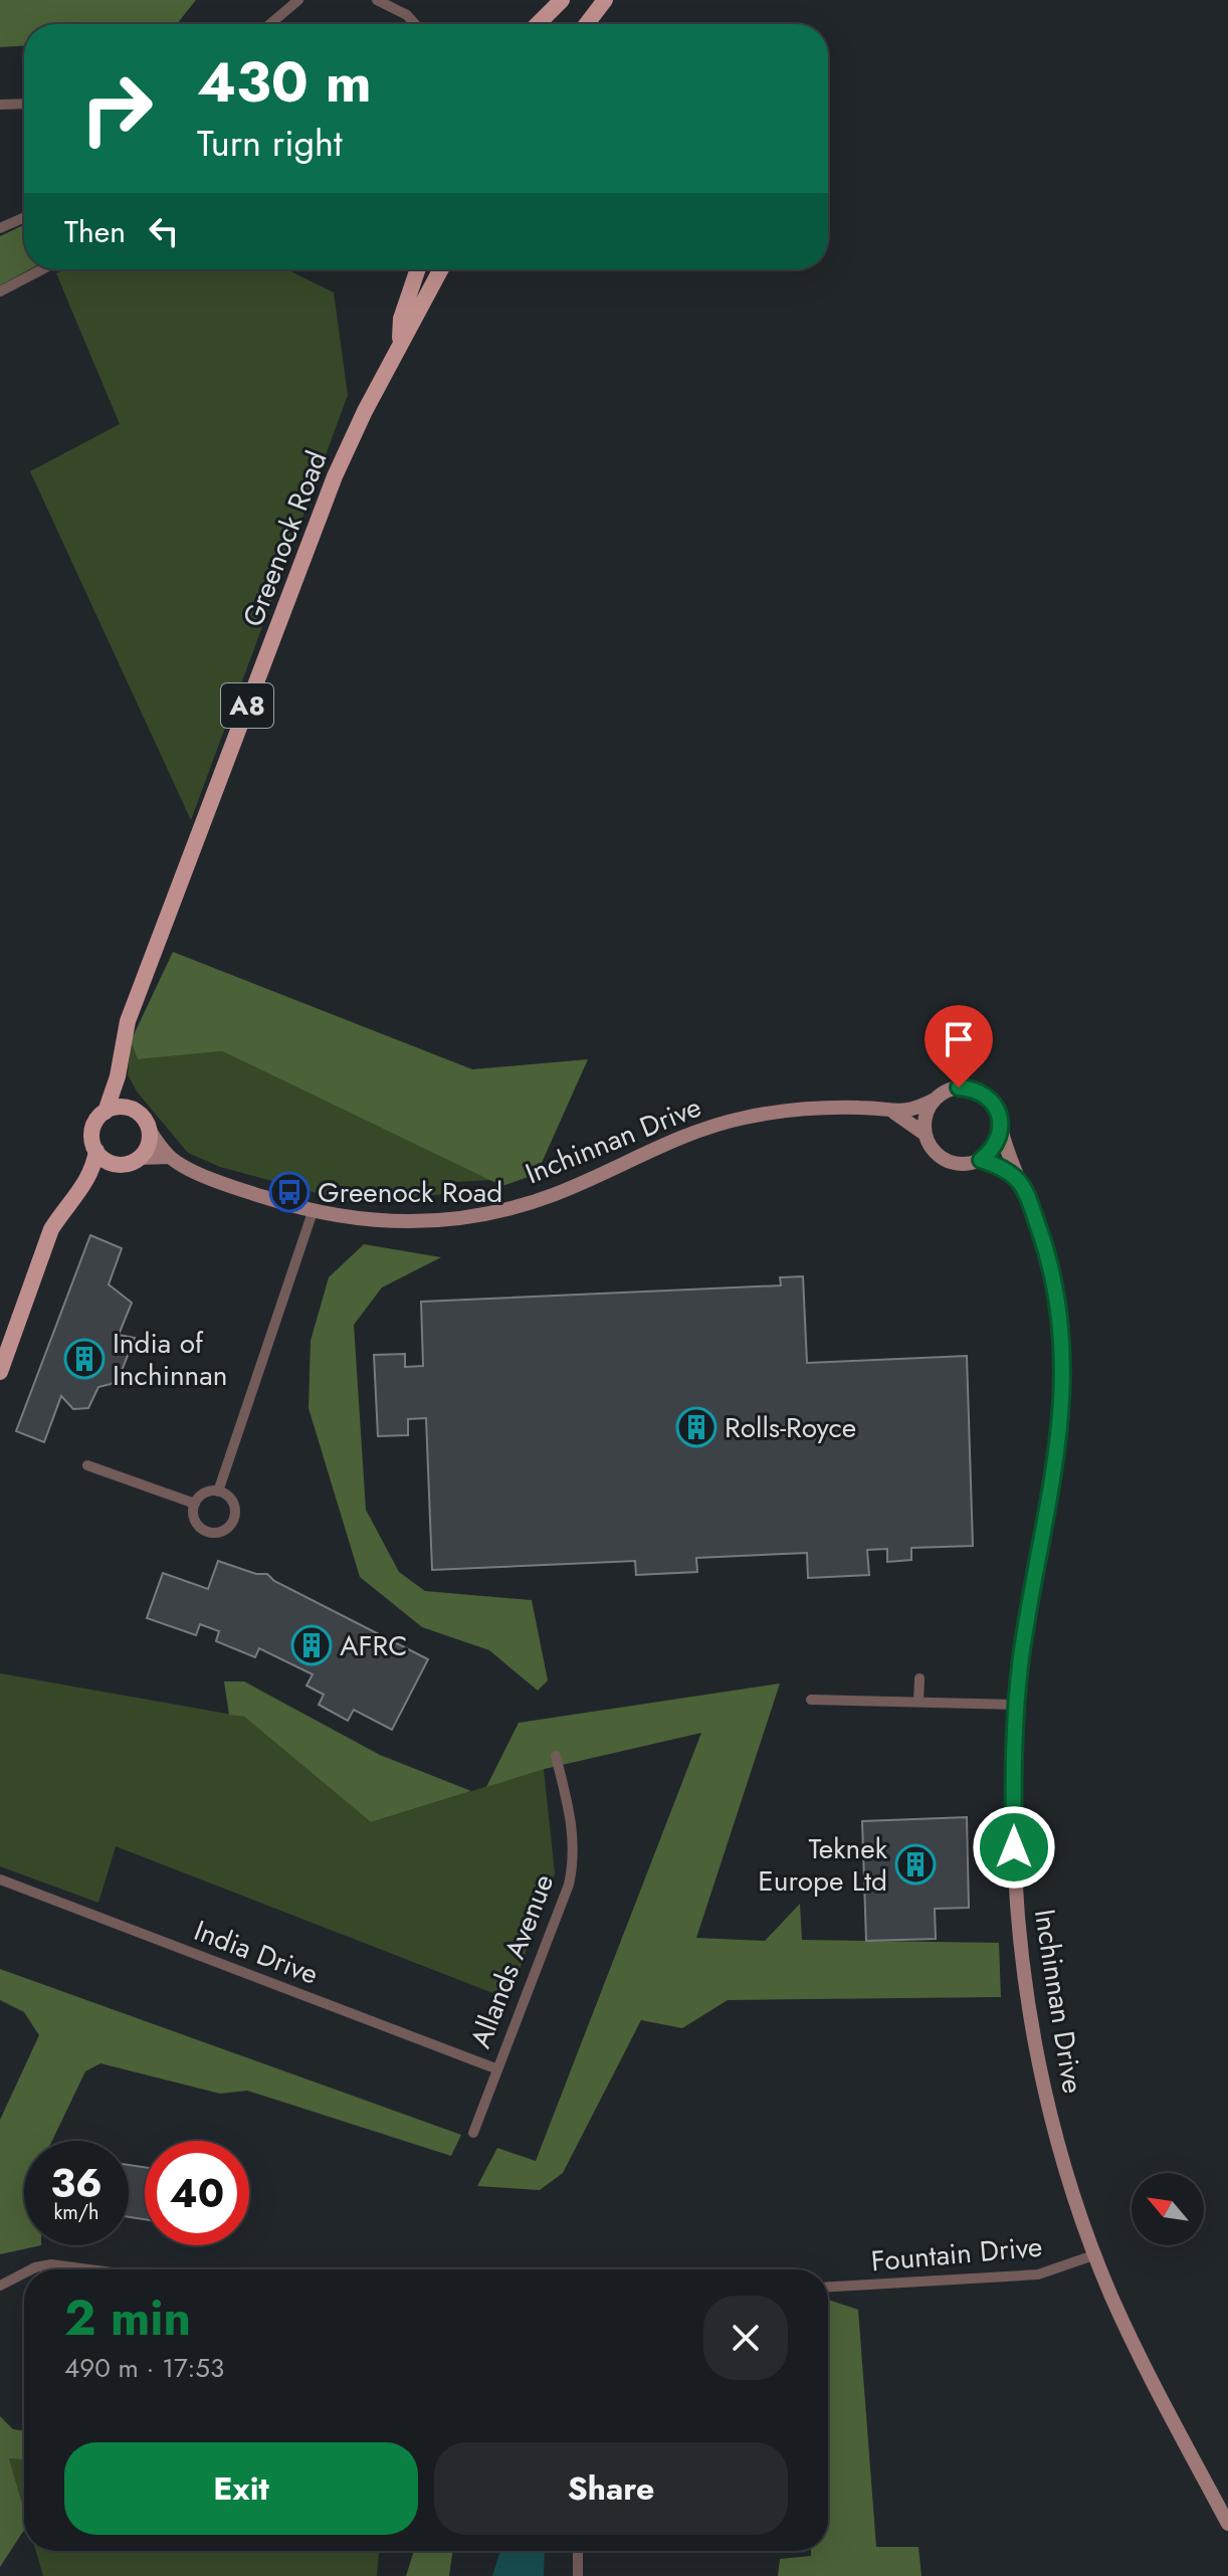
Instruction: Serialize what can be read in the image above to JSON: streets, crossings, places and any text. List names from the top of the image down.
{
  "streets": {
    "main road": ["Greenock Road", "A8"],
    "street": [
      "Inchinnan Drive",
      "India Drive",
      "Allands Avenue",
      "Fountain Drive"
    ]
  },
  "crossings": [
    ["Greenock Road", "A8"],
    ["Greenock Road", "Inchinnan Drive"],
    ["A8", "Inchinnan Drive"],
    ["Inchinnan Drive", "Fountain Drive"],
    ["India Drive", "Allands Avenue"]
  ],
  "places": {
    "bus stop": ["Greenock Road"],
    "building": [
      "India of Inchinnan",
      "Rolls-Royce",
      "AFRC",
      "Teknek Europe Ltd"
    ]
  },
  "north": "top left",
  "page": {
    "turn": ["430 m", "Turn right"],
    "then": "Then",
    "speed": "36 km/h",
    "limit": "40",
    "heading": ["2 min", "490 m · 17:53"],
    "buttons": ["Exit", "Share"]
  }
}
